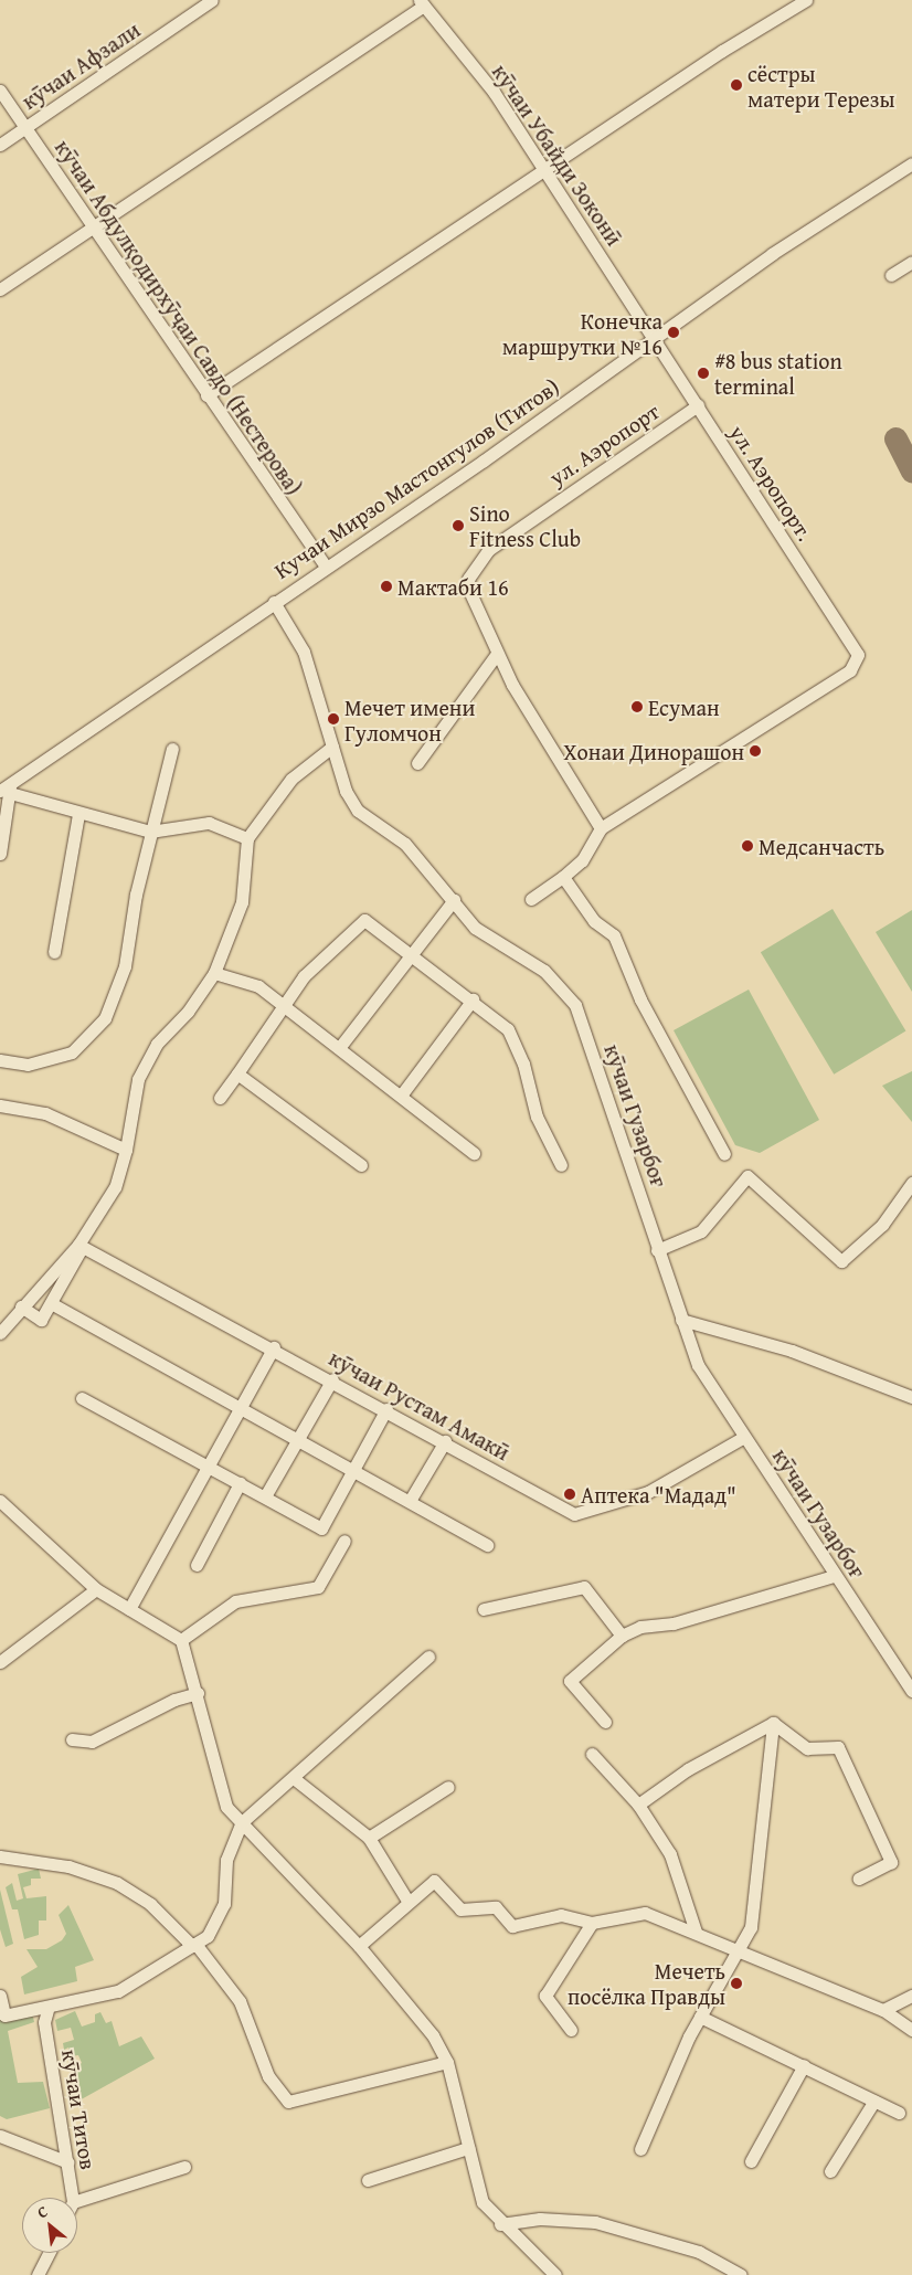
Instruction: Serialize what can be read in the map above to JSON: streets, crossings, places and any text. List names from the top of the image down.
{
  "streets": {
    "street": [
      "кӯчаи Афзали",
      "кӯчаи Убайди Зоконӣ",
      "кӯчаи Абдулқодирхӯҷаи Савдо (Нестерова)",
      "ул. Аэропорт",
      "Кучаи Мирзо Мастонгулов (Титов)",
      "ул. Аэропорт.",
      "кӯчаи Гузарбоғ",
      "кӯчаи Рустам Амакӣ",
      "кӯчаи Титов"
    ]
  },
  "crossings": [
    ["кӯчаи Афзали", "кӯчаи Абдулқодирхӯҷаи Савдо (Нестерова)"],
    ["кӯчаи Убайди Зоконӣ", "Кучаи Мирзо Мастонгулов (Титов)"],
    ["кӯчаи Убайди Зоконӣ", "ул. Аэропорт."],
    ["кӯчаи Абдулқодирхӯҷаи Савдо (Нестерова)", "Кучаи Мирзо Мастонгулов (Титов)"],
    ["ул. Аэропорт", "ул. Аэропорт."],
    ["Кучаи Мирзо Мастонгулов (Титов)", "ул. Аэропорт."],
    ["Кучаи Мирзо Мастонгулов (Титов)", "кӯчаи Гузарбоғ"],
    ["кӯчаи Гузарбоғ", "кӯчаи Рустам Амакӣ"]
  ],
  "places": [
    "сёстры матери Терезы",
    "Конечка маршрутки №16",
    "#8 bus station terminal",
    "Sino Fitness Club",
    "Мактаби 16",
    "Есуман",
    "Мечет имени Гуломчон",
    "Хонаи Динорашон",
    "Медсанчасть",
    "Аптека \"Мадад\"",
    "Мечеть посёлка Правды"
  ],
  "north": "top left"
}
